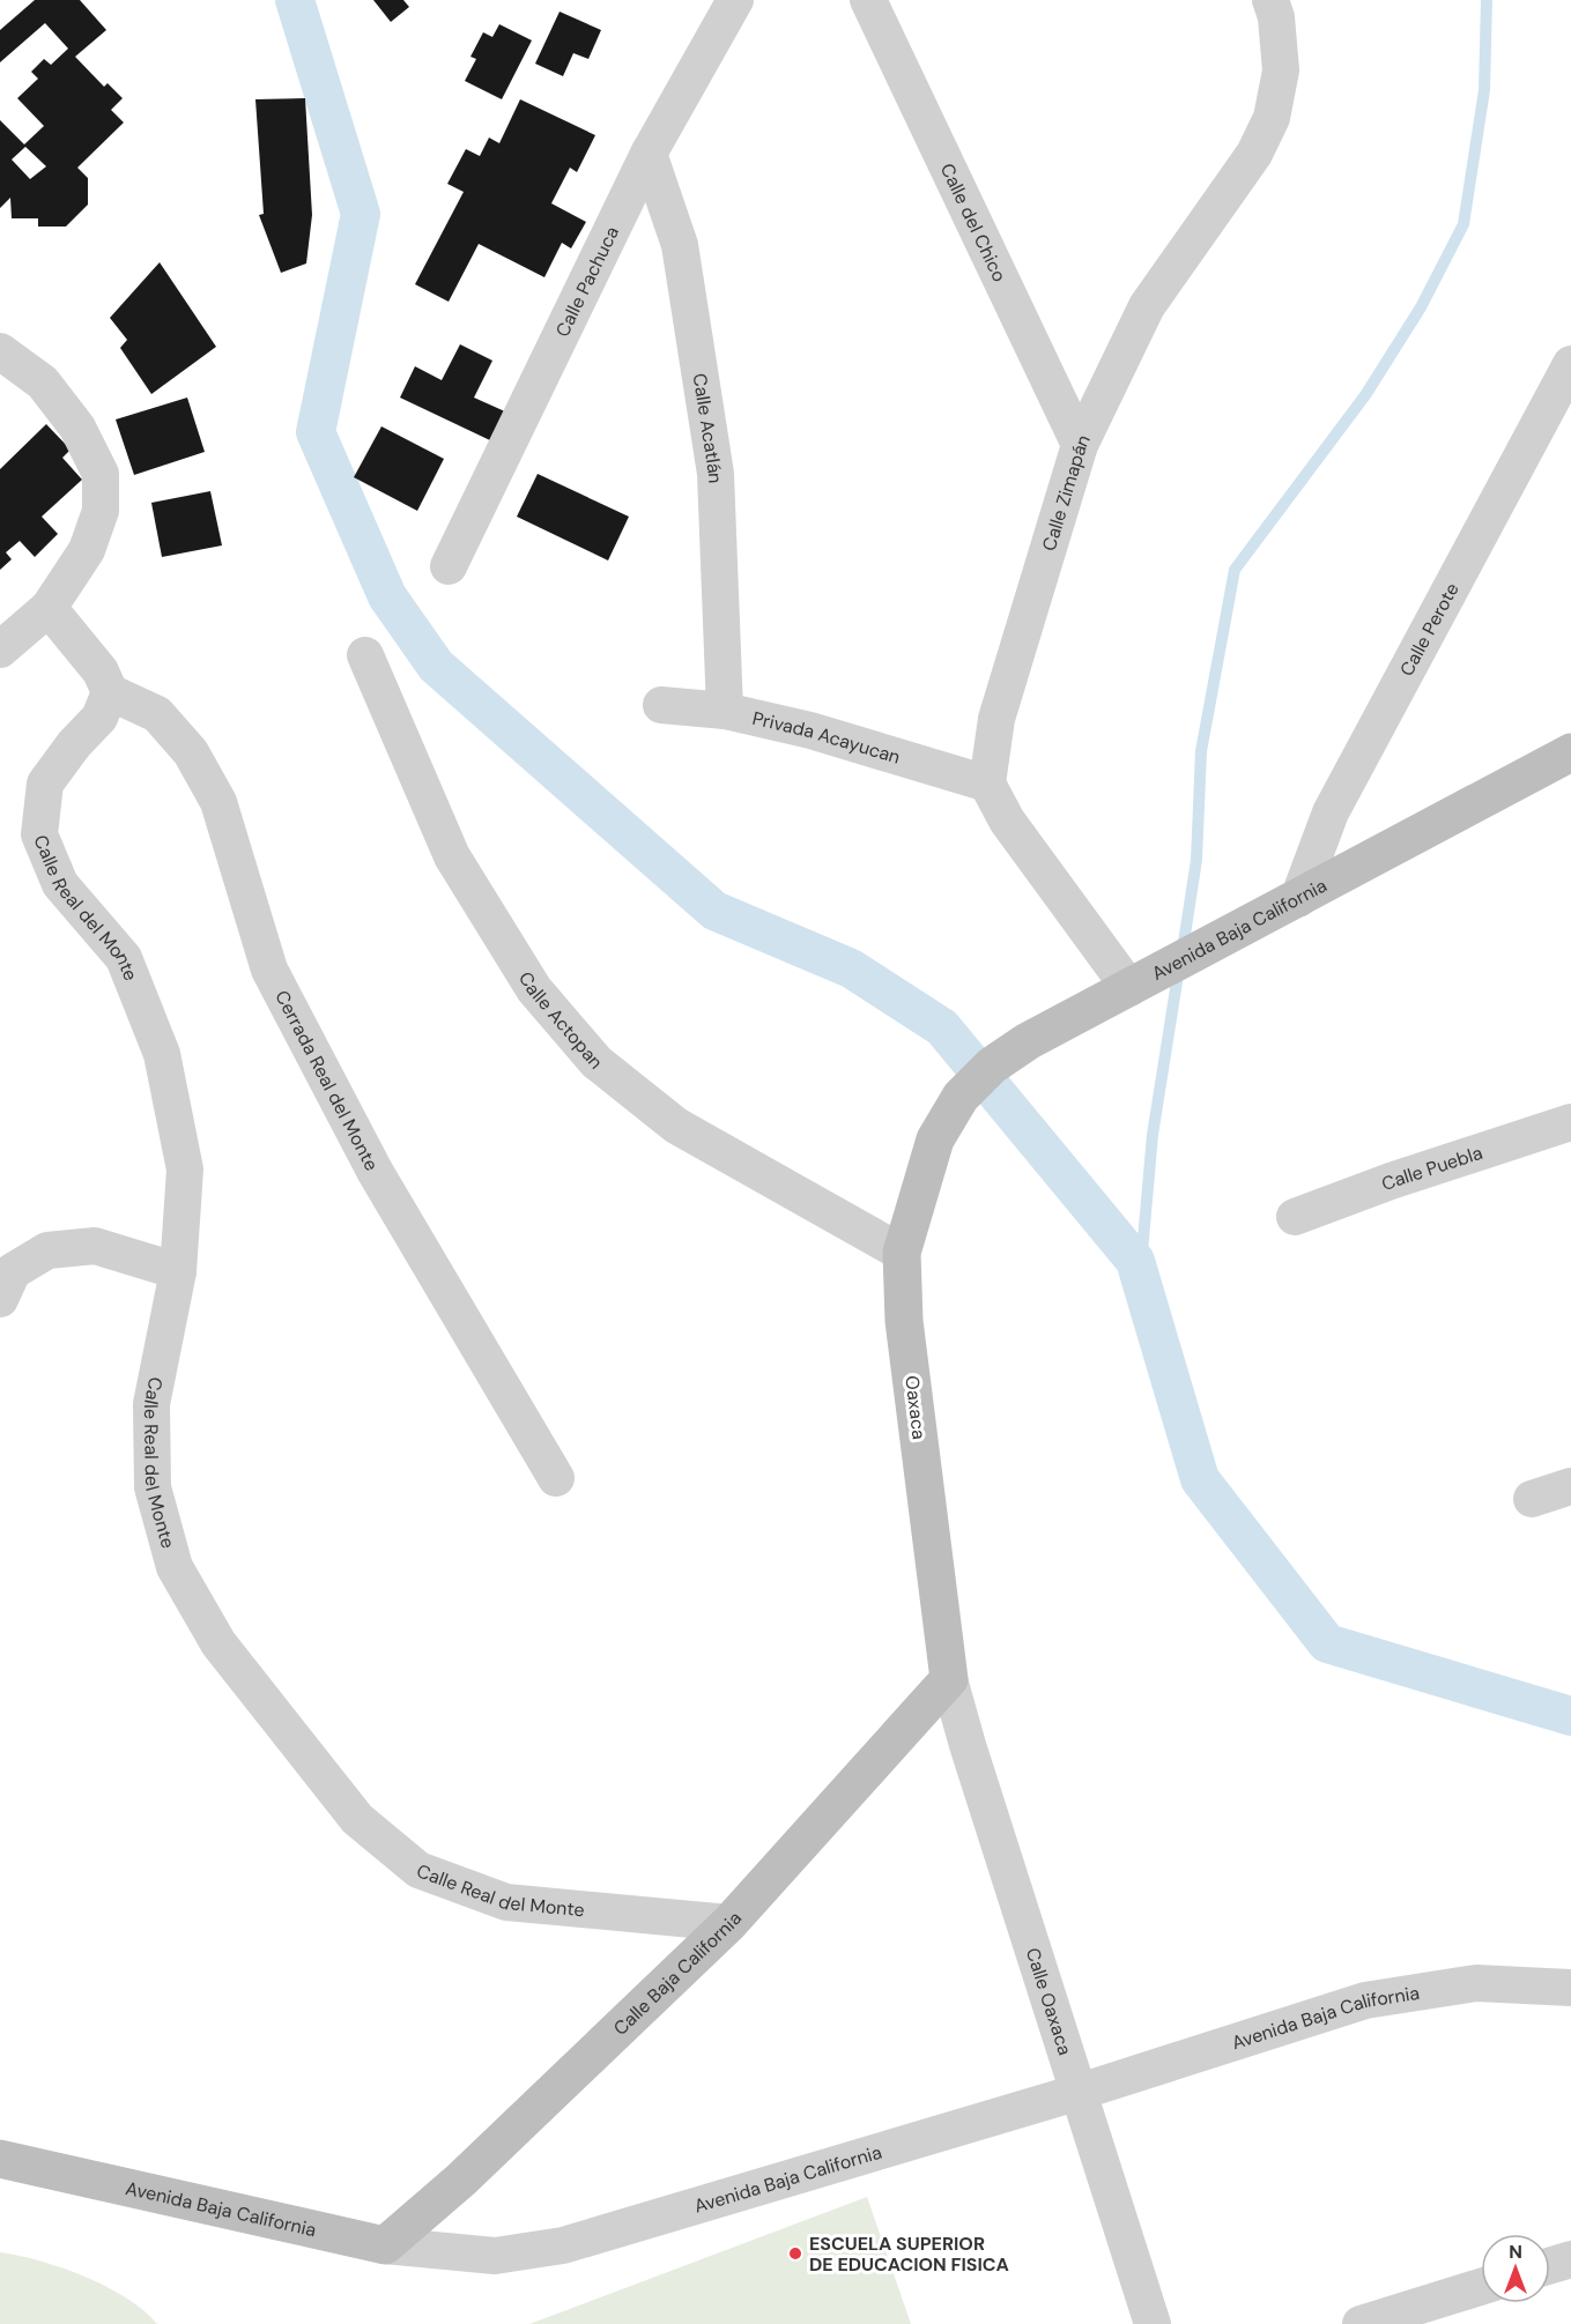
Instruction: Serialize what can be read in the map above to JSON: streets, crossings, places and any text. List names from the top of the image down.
{
  "streets": {
    "main road": ["Avenida Baja California", "Oaxaca", "Calle Baja California"],
    "street": [
      "Calle del Chico",
      "Calle Pachuca",
      "Calle Acatlán",
      "Calle Zimapán",
      "Calle Perote",
      "Privada Acayucan",
      "Calle Real del Monte",
      "Calle Actopan",
      "Cerrada Real del Monte",
      "Calle Puebla",
      "Calle Oaxaca"
    ]
  },
  "crossings": [
    ["Calle del Chico", "Calle Zimapán"],
    ["Calle Pachuca", "Calle Acatlán"],
    ["Calle Acatlán", "Privada Acayucan"],
    ["Calle Zimapán", "Privada Acayucan"],
    ["Calle Perote", "Avenida Baja California"],
    ["Calle Real del Monte", "Cerrada Real del Monte"],
    ["Calle Real del Monte", "Calle Baja California"],
    ["Avenida Baja California", "Oaxaca"],
    ["Avenida Baja California", "Calle Baja California"],
    ["Avenida Baja California", "Calle Oaxaca"],
    ["Calle Actopan", "Oaxaca"],
    ["Oaxaca", "Calle Baja California"],
    ["Oaxaca", "Calle Oaxaca"],
    ["Calle Baja California", "Calle Oaxaca"]
  ],
  "places": ["ESCUELA SUPERIOR DE EDUCACION FISICA"],
  "north": "top"
}
